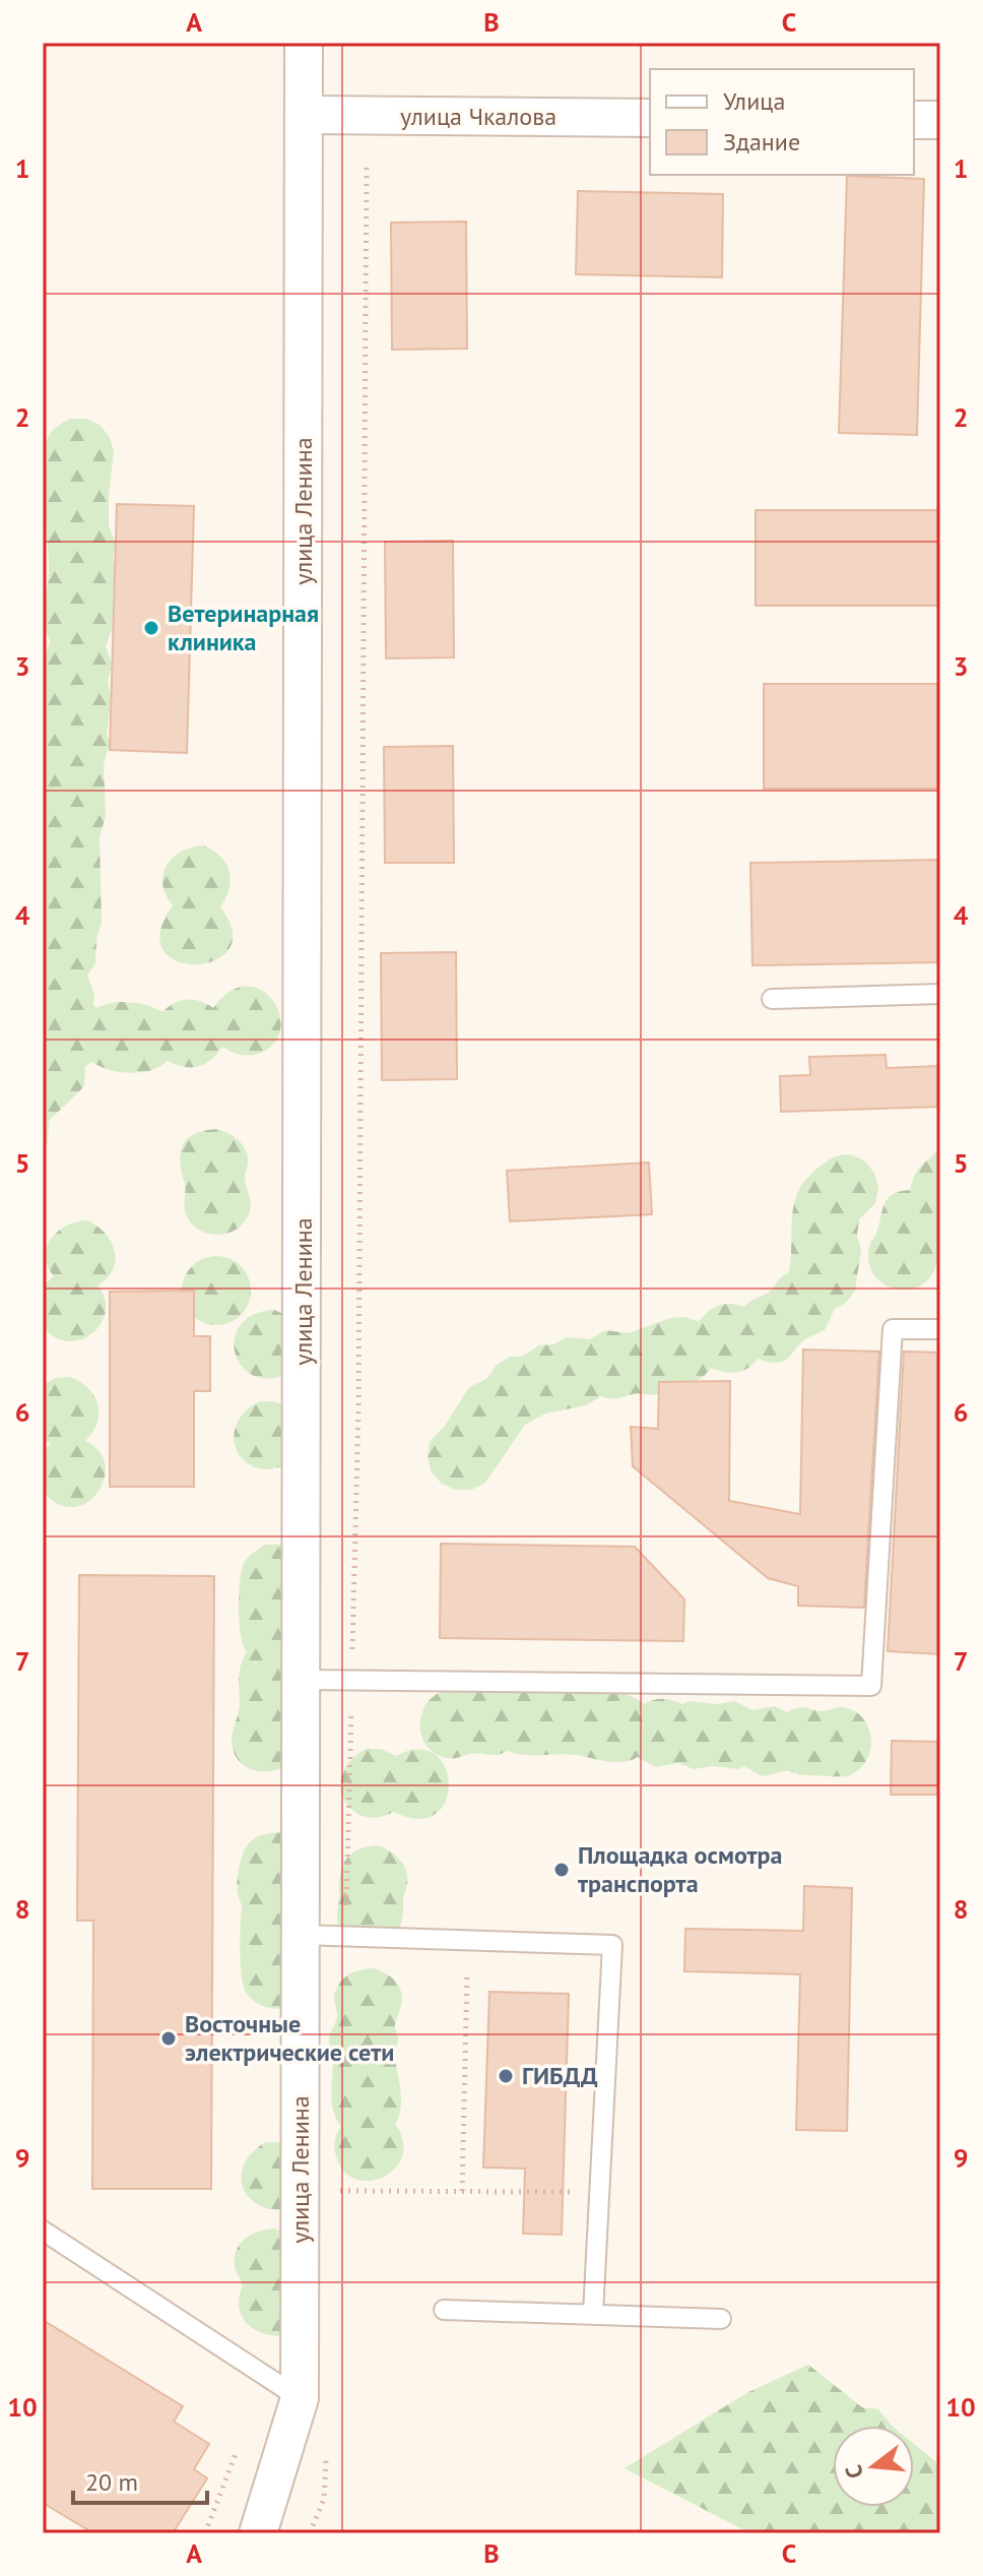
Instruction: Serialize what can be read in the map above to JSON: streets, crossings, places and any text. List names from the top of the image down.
{
  "streets": {
    "street": ["улица Чкалова", "улица Ленина"]
  },
  "crossings": [
    ["улица Чкалова", "улица Ленина"]
  ],
  "places": [
    "Ветеринарная клиника",
    "Площадка осмотра транспорта",
    "Восточные электрические сети",
    "ГИБДД"
  ],
  "legend": ["Улица", "Здание"],
  "scale_bar": "20 m",
  "north": "left",
  "grid": {
    "columns": ["A", "B", "C"],
    "rows": [
      "1",
      "2",
      "3",
      "4",
      "5",
      "6",
      "7",
      "8",
      "9",
      "10"
    ]
  }
}
